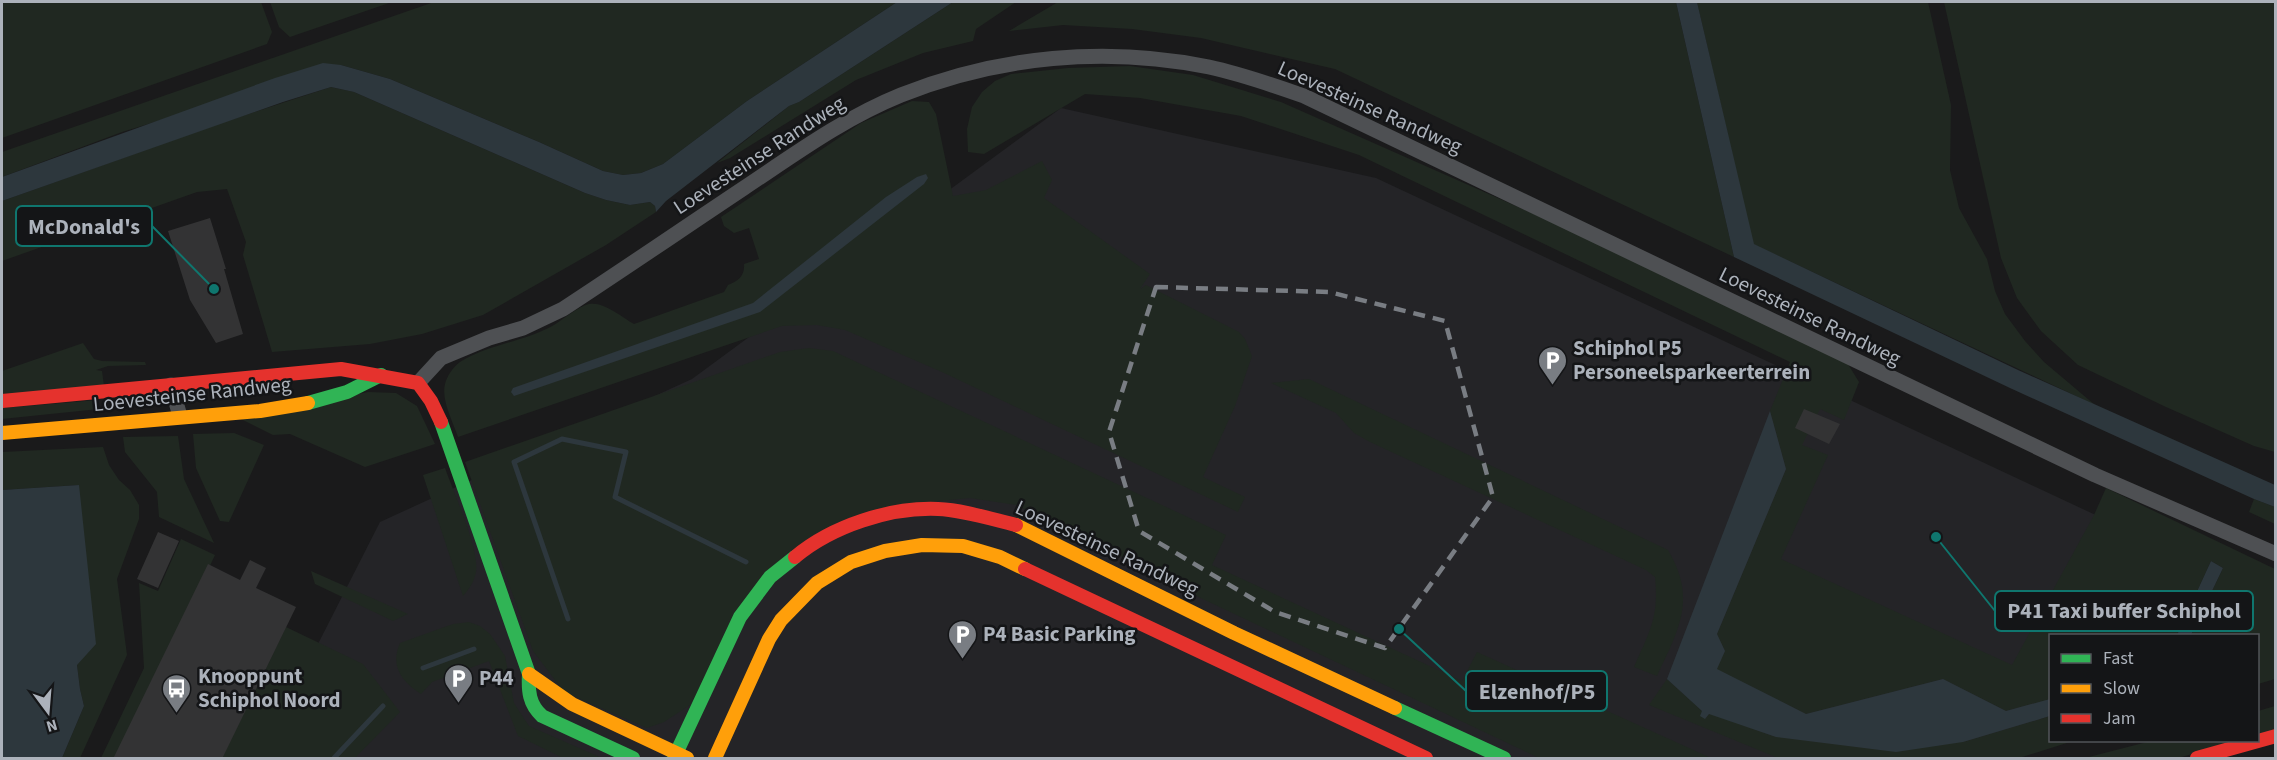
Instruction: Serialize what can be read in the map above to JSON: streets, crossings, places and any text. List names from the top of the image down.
{
  "streets": {
    "street": ["Loevesteinse Randweg"]
  },
  "places": {
    "other": ["McDonald's", "P41 Taxi buffer Schiphol", "Elzenhof/P5"],
    "parking": ["Schiphol P5 Personeelsparkeerterrein", "P4 Basic Parking", "P44"],
    "bus stop": ["Knooppunt Schiphol Noord"]
  },
  "legend": ["Fast", "Slow", "Jam"],
  "north": "bottom"
}
